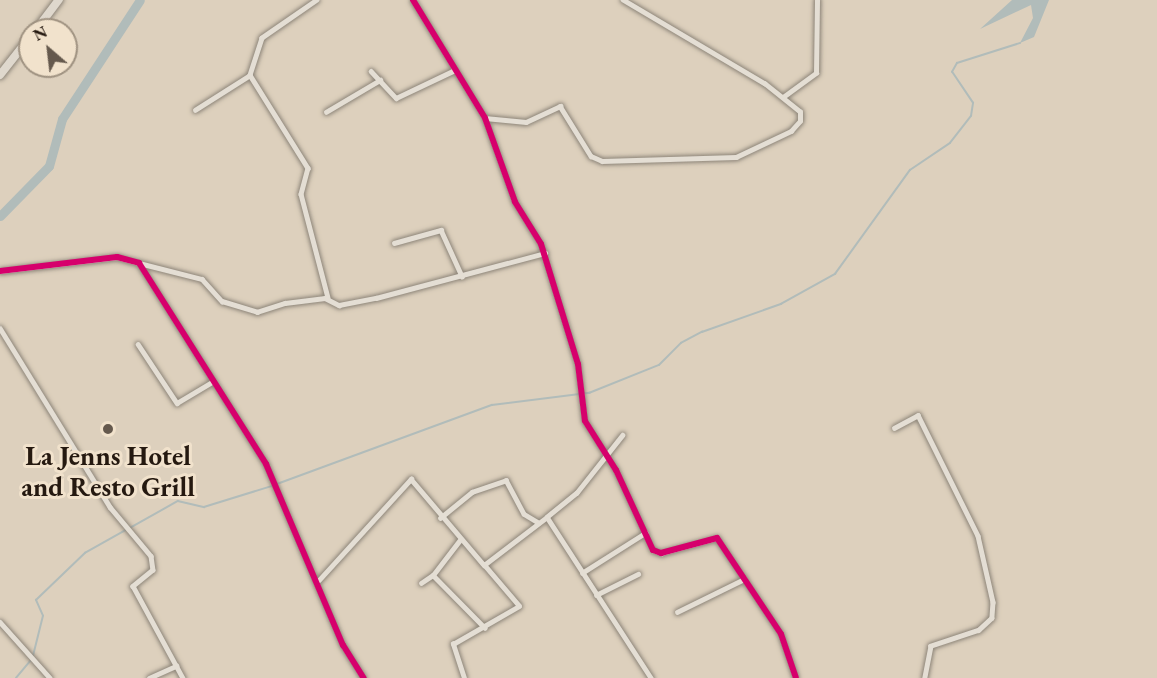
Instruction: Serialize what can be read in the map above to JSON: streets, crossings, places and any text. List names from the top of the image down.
{
  "places": ["La Jenns Hotel and Resto Grill"],
  "north": "top left"
}
